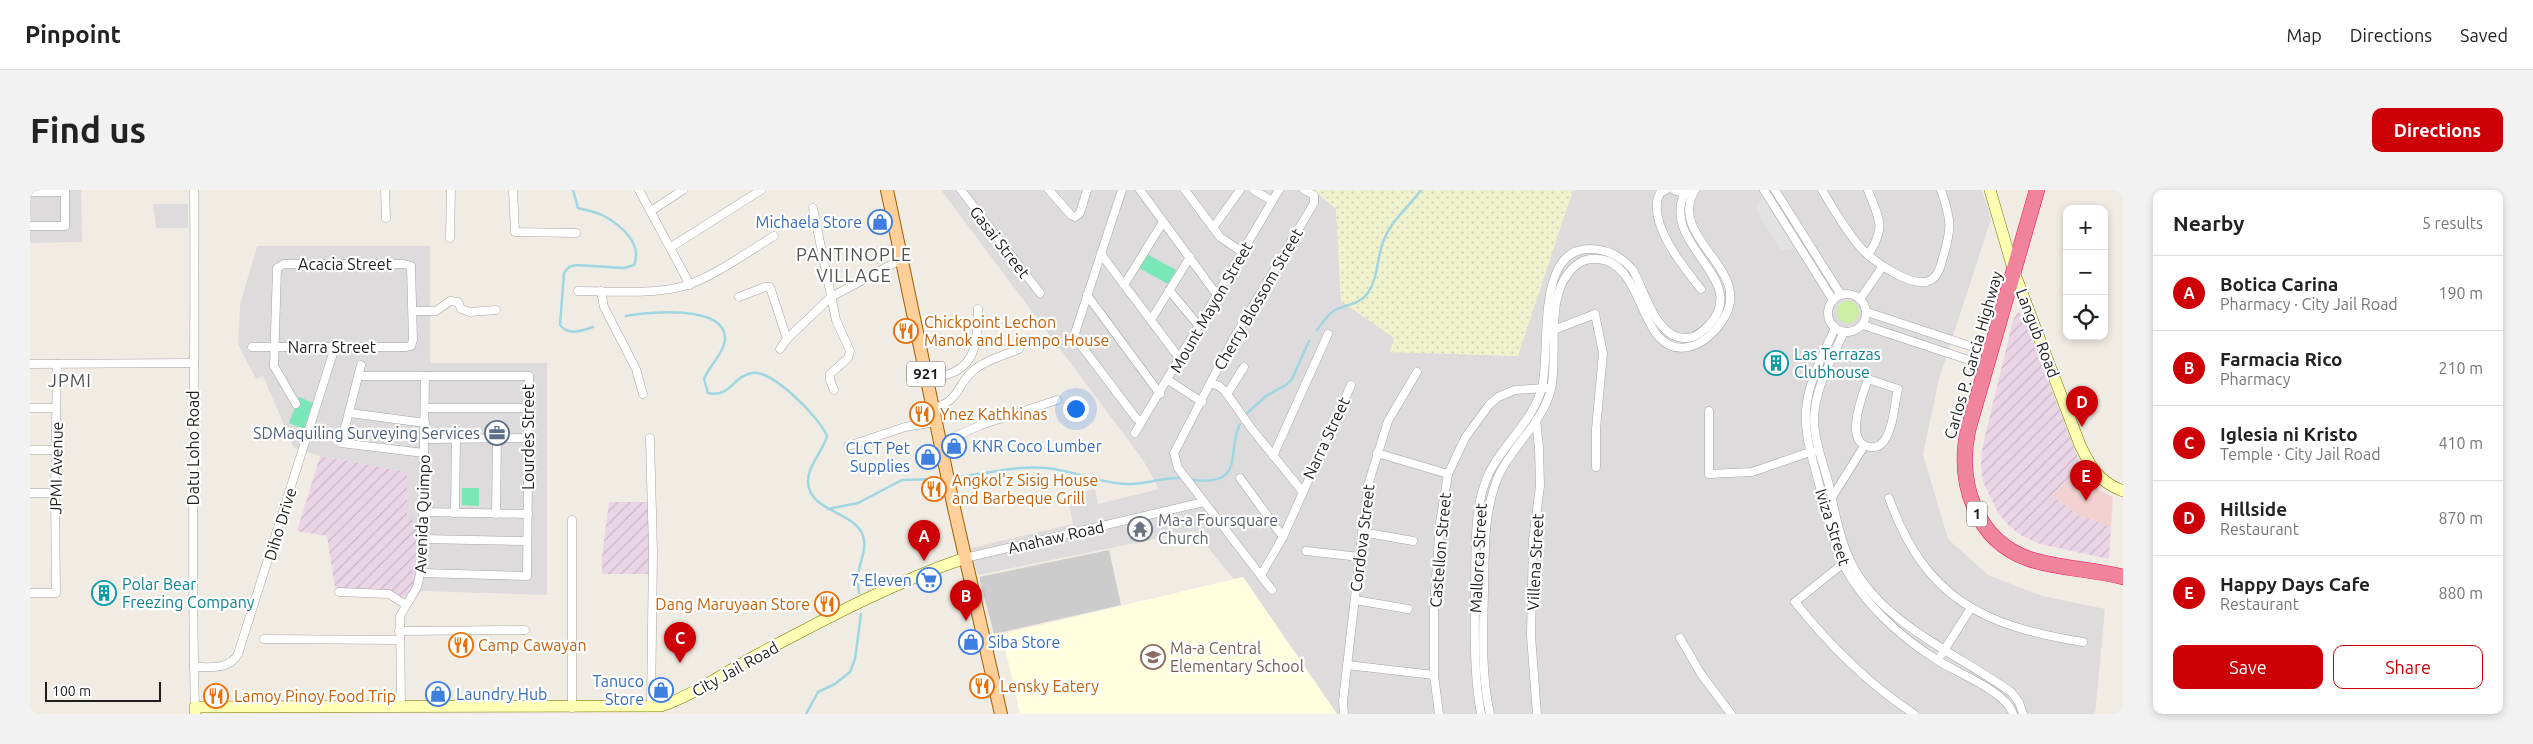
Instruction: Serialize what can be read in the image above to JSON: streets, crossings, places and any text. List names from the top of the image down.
{
  "streets": {
    "highway": ["Carlos P. Garcia Highway", "1"],
    "main road": ["921"],
    "street": [
      "Gasai Street",
      "Acacia Street",
      "Cherry Blossom Street",
      "Mount Mayon Street",
      "Langub Road",
      "Narra Street",
      "Lourdes Street",
      "Datu Loho Road",
      "JPMI Avenue",
      "Avenida Quimpo",
      "Diho Drive",
      "Iviza Street",
      "Anahaw Road",
      "Cordova Street",
      "Castellon Street",
      "Mallorca Street",
      "Villena Street",
      "City Jail Road"
    ]
  },
  "crossings": [
    ["Acacia Street", "Narra Street"],
    ["Cherry Blossom Street", "Anahaw Road"],
    ["Langub Road", "Carlos P. Garcia Highway"],
    ["Narra Street", "Diho Drive"],
    ["921", "Anahaw Road"],
    ["921", "City Jail Road"],
    ["Lourdes Street", "Avenida Quimpo"],
    ["Datu Loho Road", "Diho Drive"],
    ["Datu Loho Road", "City Jail Road"],
    ["Avenida Quimpo", "City Jail Road"],
    ["Anahaw Road", "City Jail Road"],
    ["Castellon Street", "Mallorca Street"],
    ["Mallorca Street", "Villena Street"]
  ],
  "districts": ["PANTINOPLE VILLAGE", "JPMI"],
  "places": {
    "shop": [
      "Michaela Store",
      "KNR Coco Lumber",
      "CLCT Pet Supplies",
      "Siba Store",
      "Tanuco Store",
      "Laundry Hub"
    ],
    "restaurant": [
      "Chickpoint Lechon Manok and Liempo House",
      "Ynez Kathkinas",
      "Angkol'z Sisig House and Barbeque Grill",
      "Dang Maruyaan Store",
      "Camp Cawayan",
      "Lensky Eatery",
      "Lamoy Pinoy Food Trip"
    ],
    "building": ["Las Terrazas Clubhouse", "Polar Bear Freezing Company"],
    "office": ["SDMaquiling Surveying Services"],
    "temple": ["Ma-a Foursquare Church"],
    "supermarket": ["7-Eleven"],
    "school or university": ["Ma-a Central Elementary School"]
  },
  "scale_bar": "100 m",
  "page": {
    "header": "Pinpoint",
    "nav": ["Map", "Directions", "Saved"],
    "buttons": [
      "Directions",
      ["Save", "Share"]
    ],
    "title": "Find us",
    "heading": ["Nearby", "5 results"],
    "map_buttons": ["+", "−"],
    "list": [
      {
        "mark": "A",
        "name": "Botica Carina",
        "note": "Pharmacy · City Jail Road",
        "value": "190 m"
      },
      {
        "mark": "B",
        "name": "Farmacia Rico",
        "note": "Pharmacy",
        "value": "210 m"
      },
      {
        "mark": "C",
        "name": "Iglesia ni Kristo",
        "note": "Temple · City Jail Road",
        "value": "410 m"
      },
      {
        "mark": "D",
        "name": "Hillside",
        "note": "Restaurant",
        "value": "870 m"
      },
      {
        "mark": "E",
        "name": "Happy Days Cafe",
        "note": "Restaurant",
        "value": "880 m"
      }
    ],
    "pins": [
      "D",
      "E",
      "A",
      "B",
      "C"
    ],
    "scale": "100 m"
  }
}
